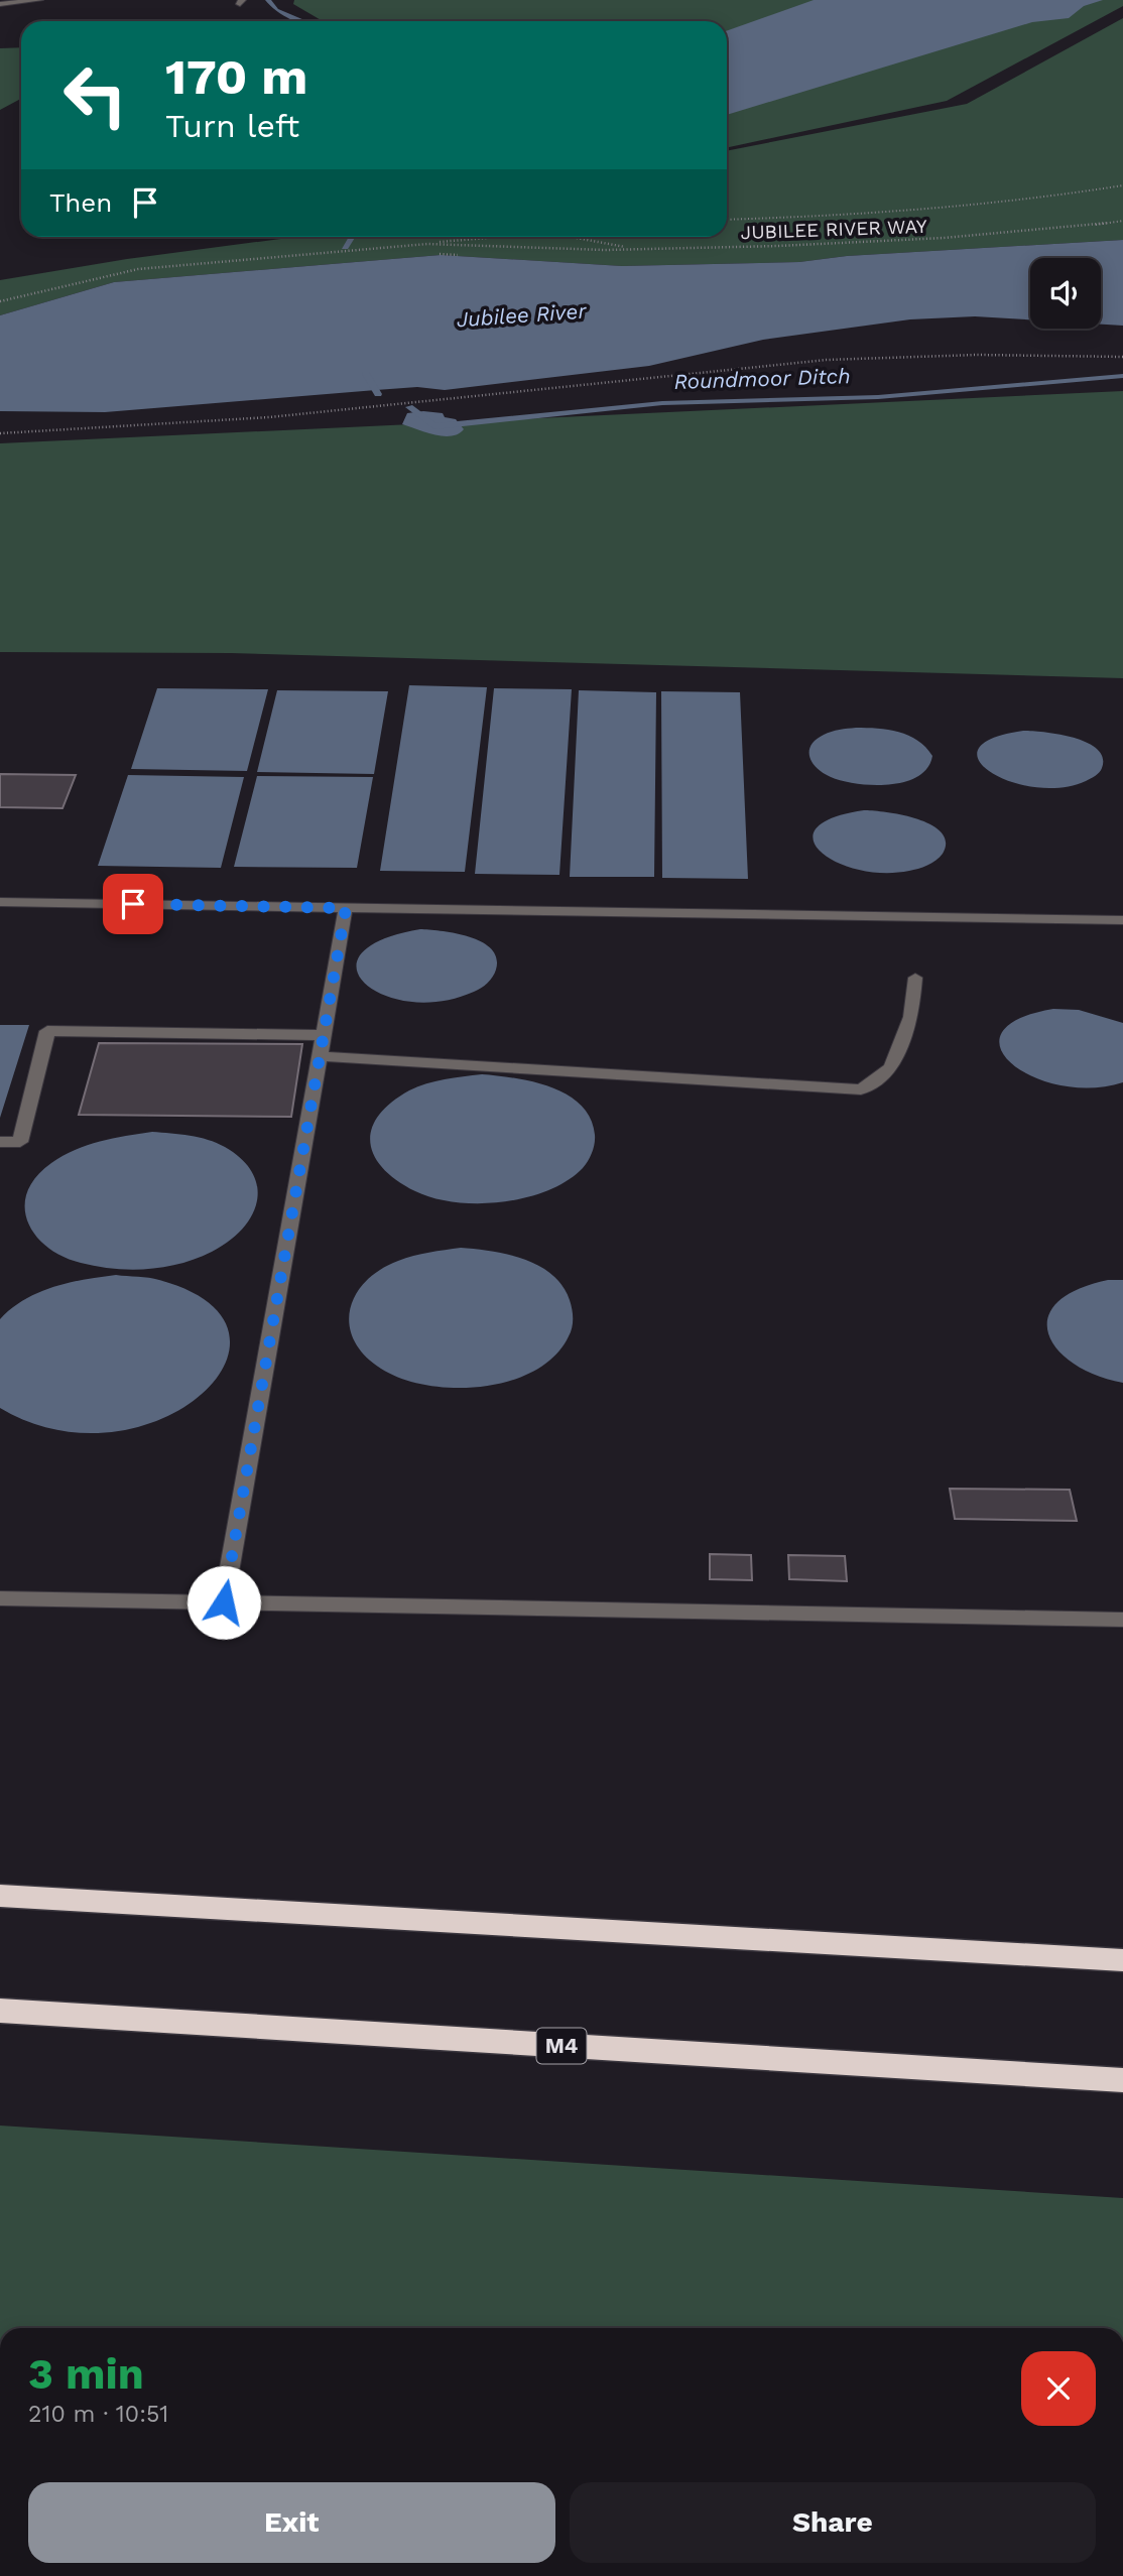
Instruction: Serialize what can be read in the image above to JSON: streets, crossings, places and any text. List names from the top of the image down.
{
  "streets": {
    "highway": ["M4"],
    "path": ["JUBILEE RIVER WAY"]
  },
  "water": ["Jubilee River", "Roundmoor Ditch"],
  "page": {
    "turn": ["170 m", "Turn left"],
    "then": "Then",
    "heading": ["3 min", "210 m · 10:51"],
    "buttons": ["Exit", "Share"]
  }
}
